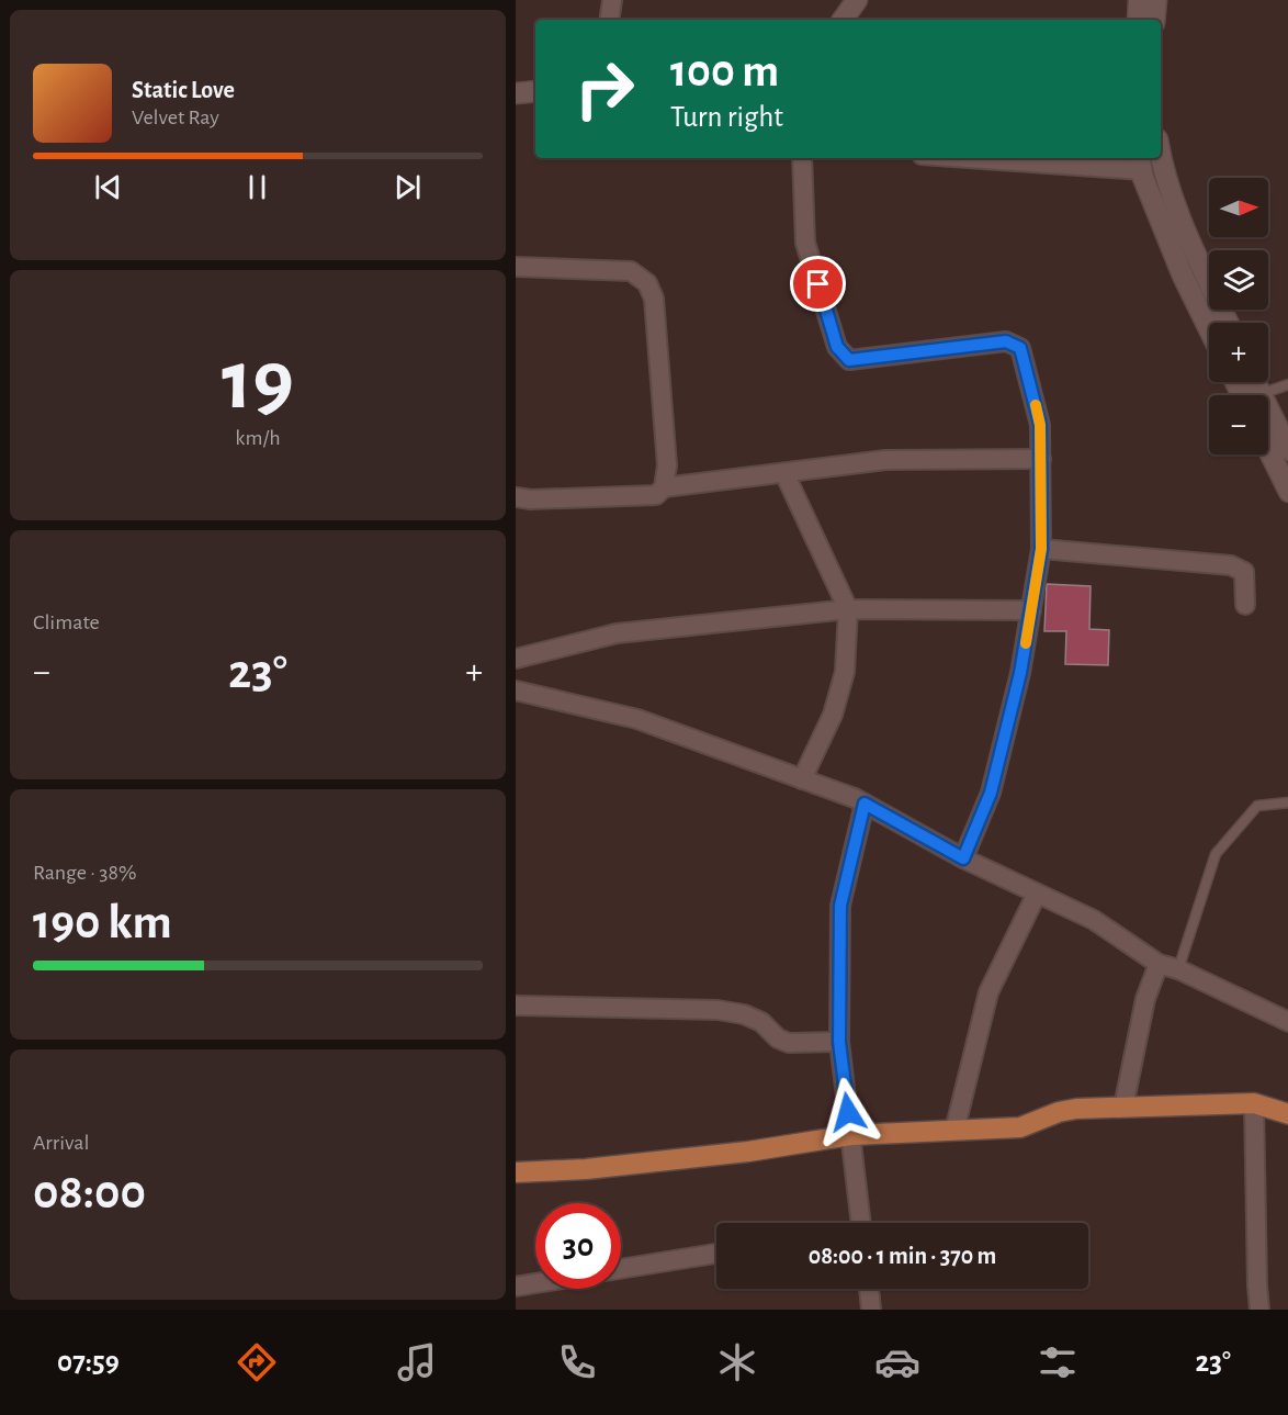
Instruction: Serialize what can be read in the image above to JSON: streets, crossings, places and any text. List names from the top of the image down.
{
  "north": "right",
  "page": {
    "turn": ["100 m", "Turn right"],
    "song": ["Static Love", "Velvet Ray"],
    "map_buttons": ["+", "−"],
    "tile": [
      ["19", "km/h"],
      "Climate",
      ["Range · 38%", "190 km"],
      ["Arrival", "08:00"]
    ],
    "heat": ["−", "23°", "+"],
    "limit": "30",
    "trip": "08:00 · 1 min · 370 m",
    "tabs": ["07:59", "23°"]
  }
}
